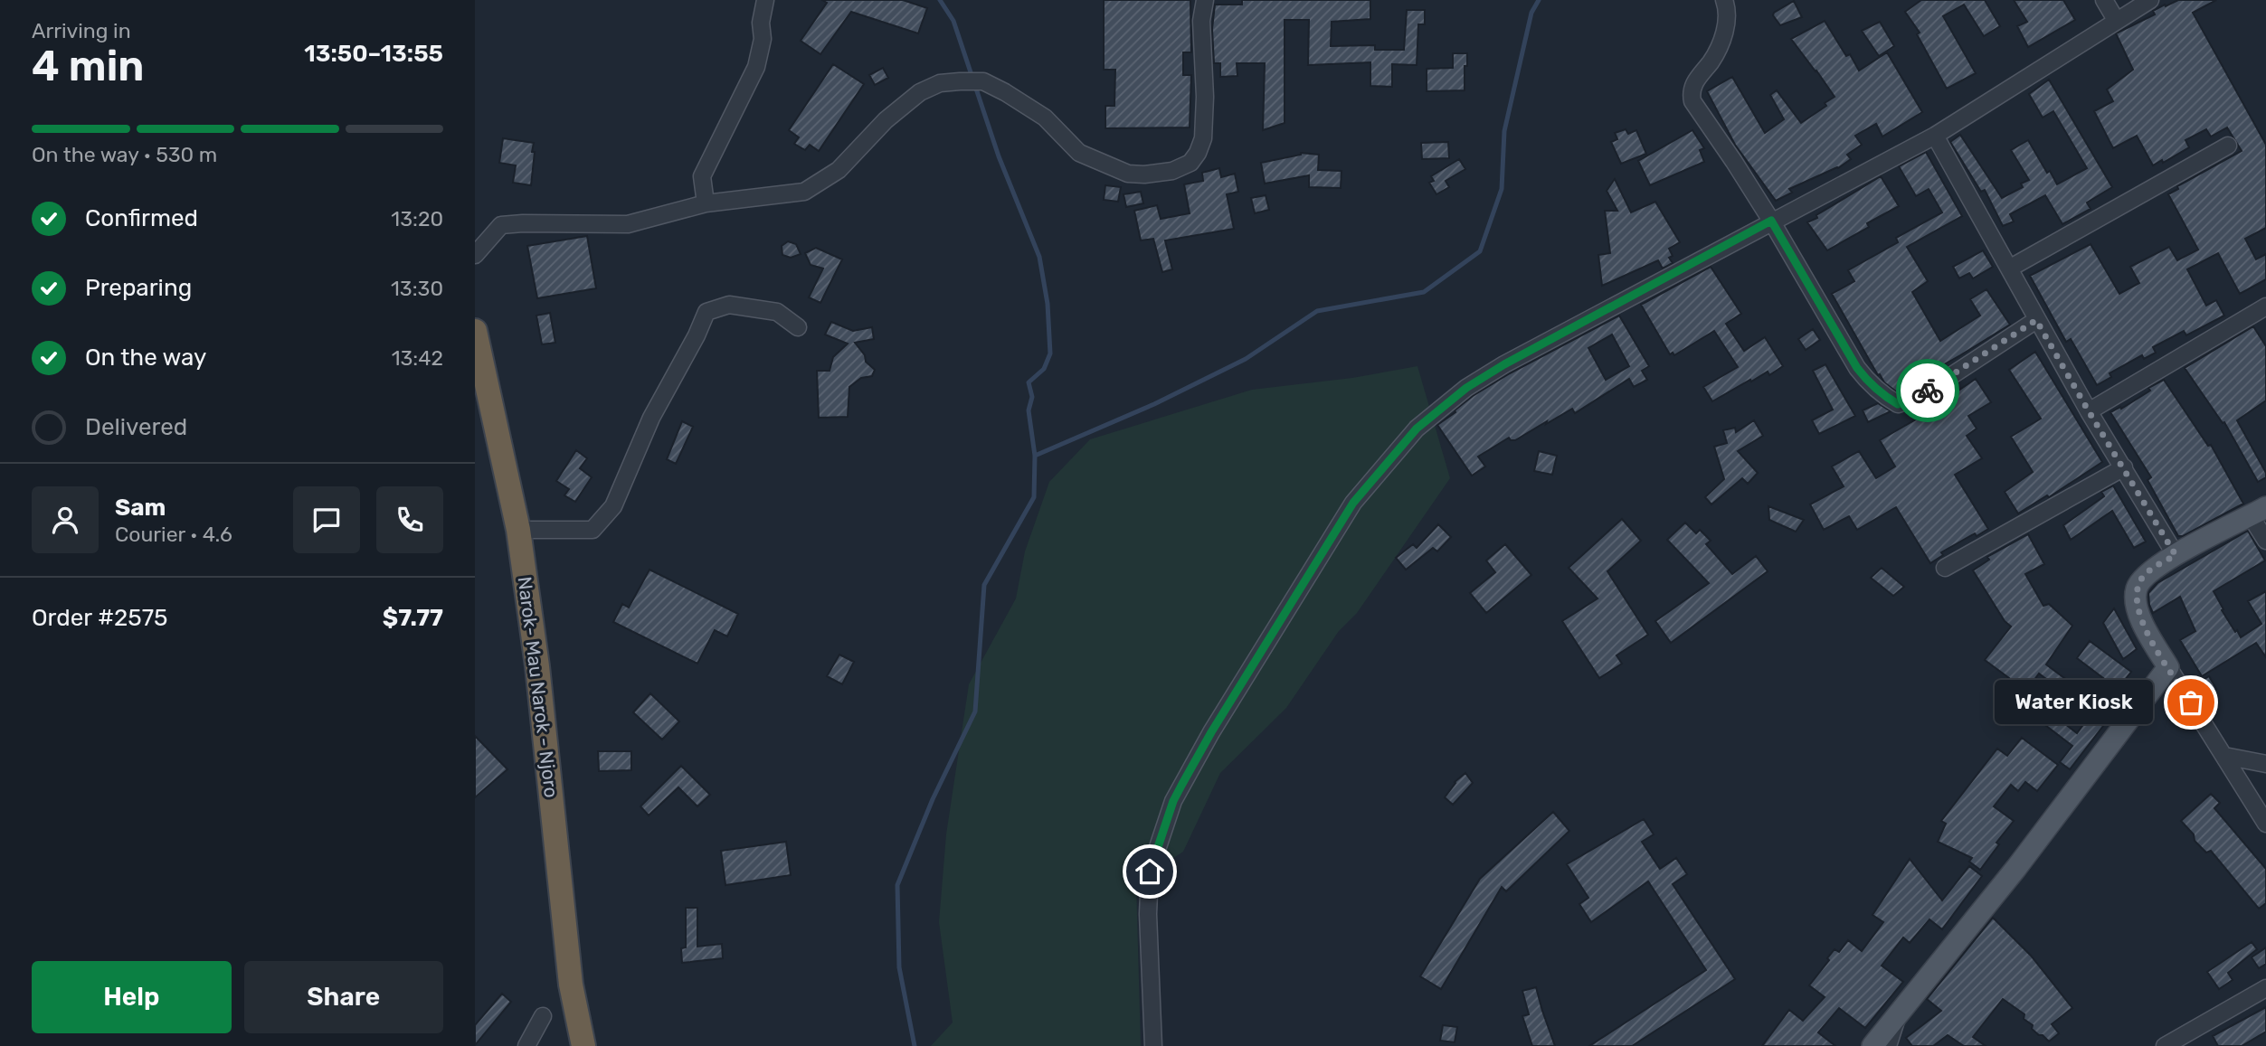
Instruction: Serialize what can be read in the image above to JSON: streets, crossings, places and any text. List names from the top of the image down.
{
  "streets": {
    "highway": ["Narok- Mau Narok - Njoro"]
  },
  "places": ["Water Kiosk"],
  "page": {
    "heading": ["4 min", "Arriving in", "13:50–13:55"],
    "panel": [
      "Sam",
      "Courier · 4.6",
      "Order #2575",
      "$7.77"
    ],
    "bar": "On the way · 530 m",
    "list": [
      ["Confirmed", "13:20"],
      ["Preparing", "13:30"],
      ["On the way", "13:42"],
      "Delivered"
    ],
    "bubble": "Water Kiosk",
    "buttons": ["Help", "Share"]
  }
}
